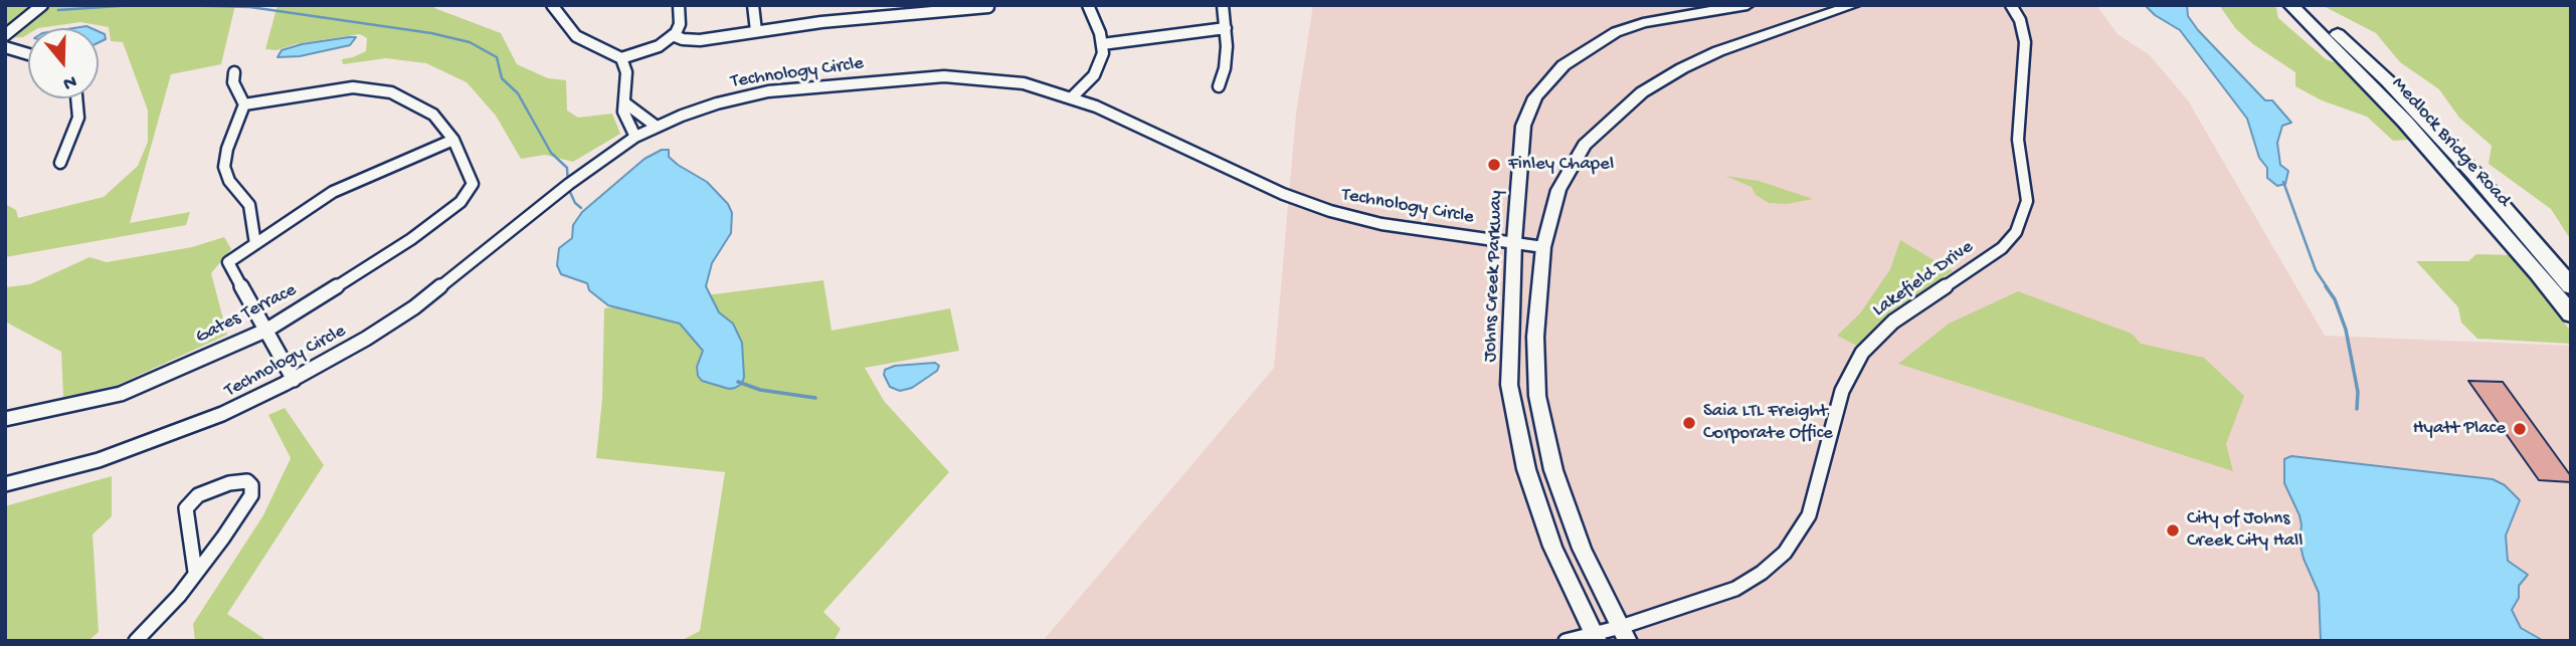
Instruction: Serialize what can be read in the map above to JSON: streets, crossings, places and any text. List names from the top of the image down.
{
  "streets": {
    "highway": ["Medlock Bridge Road"],
    "street": [
      "Technology Circle",
      "Johns Creek Parkway",
      "Lakefield Drive",
      "Gates Terrace"
    ]
  },
  "crossings": [
    ["Technology Circle", "Johns Creek Parkway"],
    ["Johns Creek Parkway", "Lakefield Drive"]
  ],
  "places": [
    "Finley Chapel",
    "Saia LTL Freight Corporate Office",
    "Hyatt Place",
    "City of Johns Creek City Hall"
  ],
  "north": "bottom"
}
